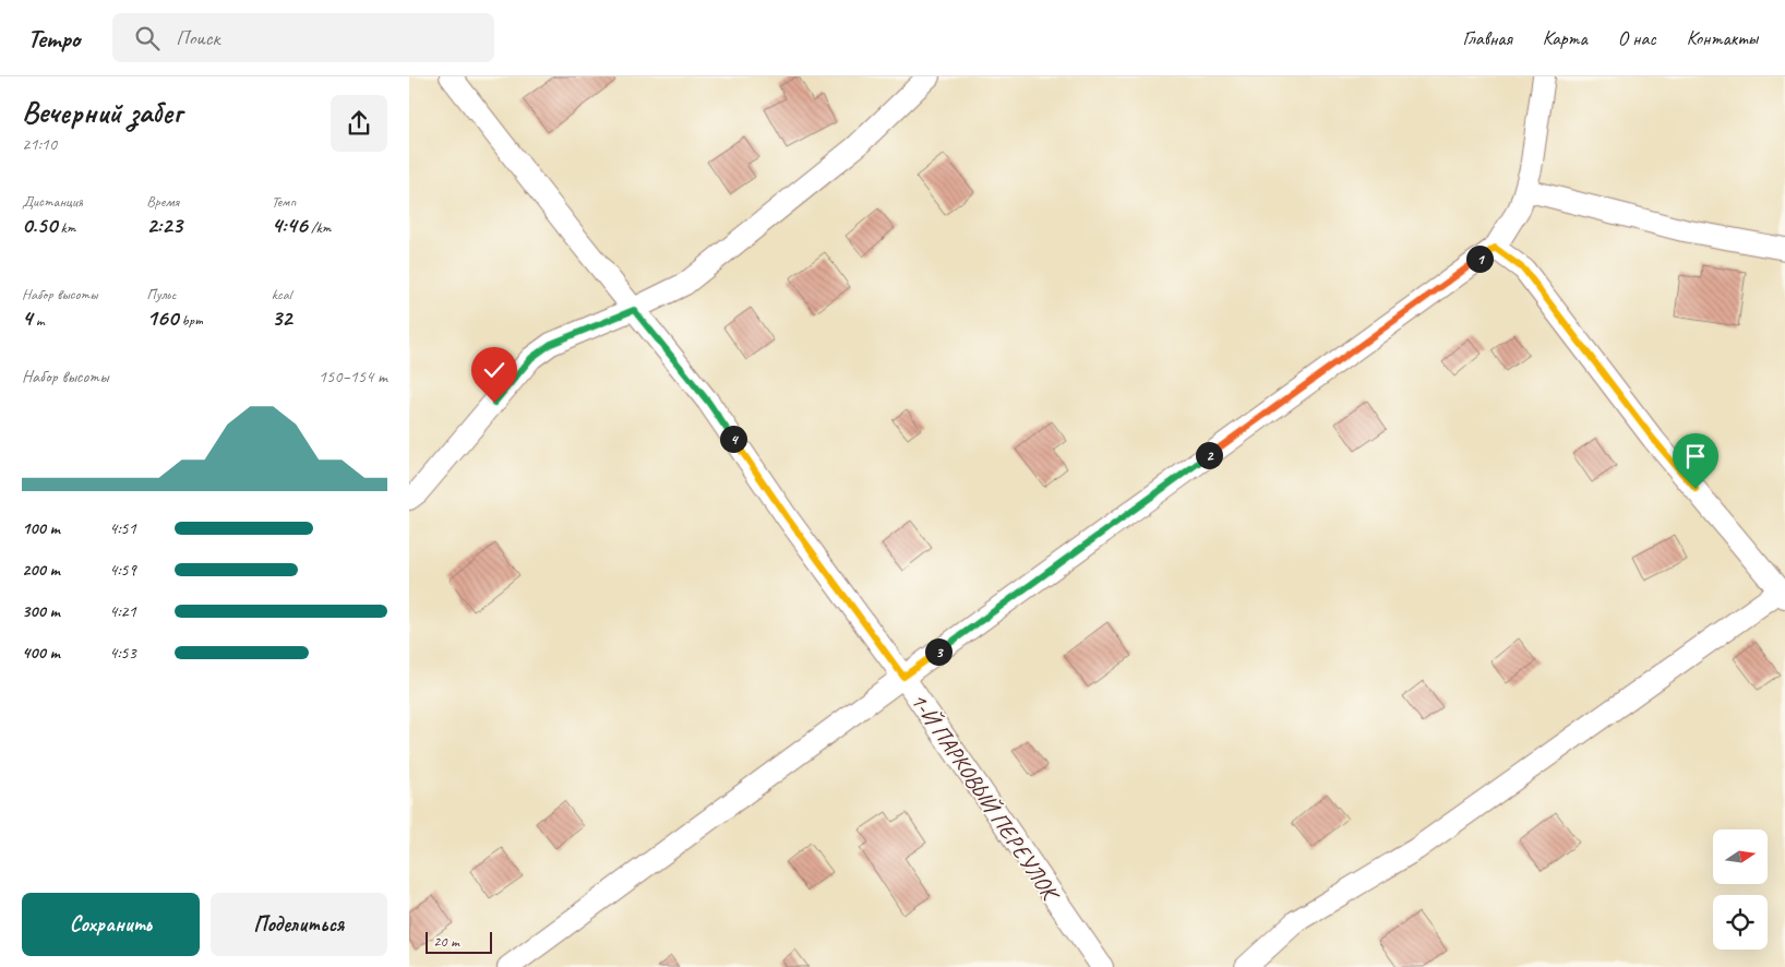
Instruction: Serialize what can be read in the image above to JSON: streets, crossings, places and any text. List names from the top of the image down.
{
  "streets": {
    "street": ["1-Й ПАРКОВЫЙ ПЕРЕУЛОК"]
  },
  "scale_bar": "20 m",
  "north": "right",
  "page": {
    "header": "Tempo",
    "search": "Поиск",
    "nav": [
      "Главная",
      "Карта",
      "О нас",
      "Контакты"
    ],
    "heading": ["Вечерний забег", "21:10"],
    "stats": [
      ["Дистанция", "0.50 km"],
      ["Время", "2:23"],
      ["Темп", "4:46 /km"],
      ["Набор высоты", "4 m"],
      ["Пульс", "160 bpm"],
      ["kcal", "32"]
    ],
    "pins": [
      "1",
      "4",
      "2",
      "3"
    ],
    "chart": ["Набор высоты", "150–154 m"],
    "list": [
      {
        "name": "100 m",
        "note": "4:51"
      },
      {
        "name": "200 m",
        "note": "4:59"
      },
      {
        "name": "300 m",
        "note": "4:21"
      },
      {
        "name": "400 m",
        "note": "4:53"
      }
    ],
    "buttons": ["Сохранить", "Поделиться"],
    "scale": "20 m"
  }
}
